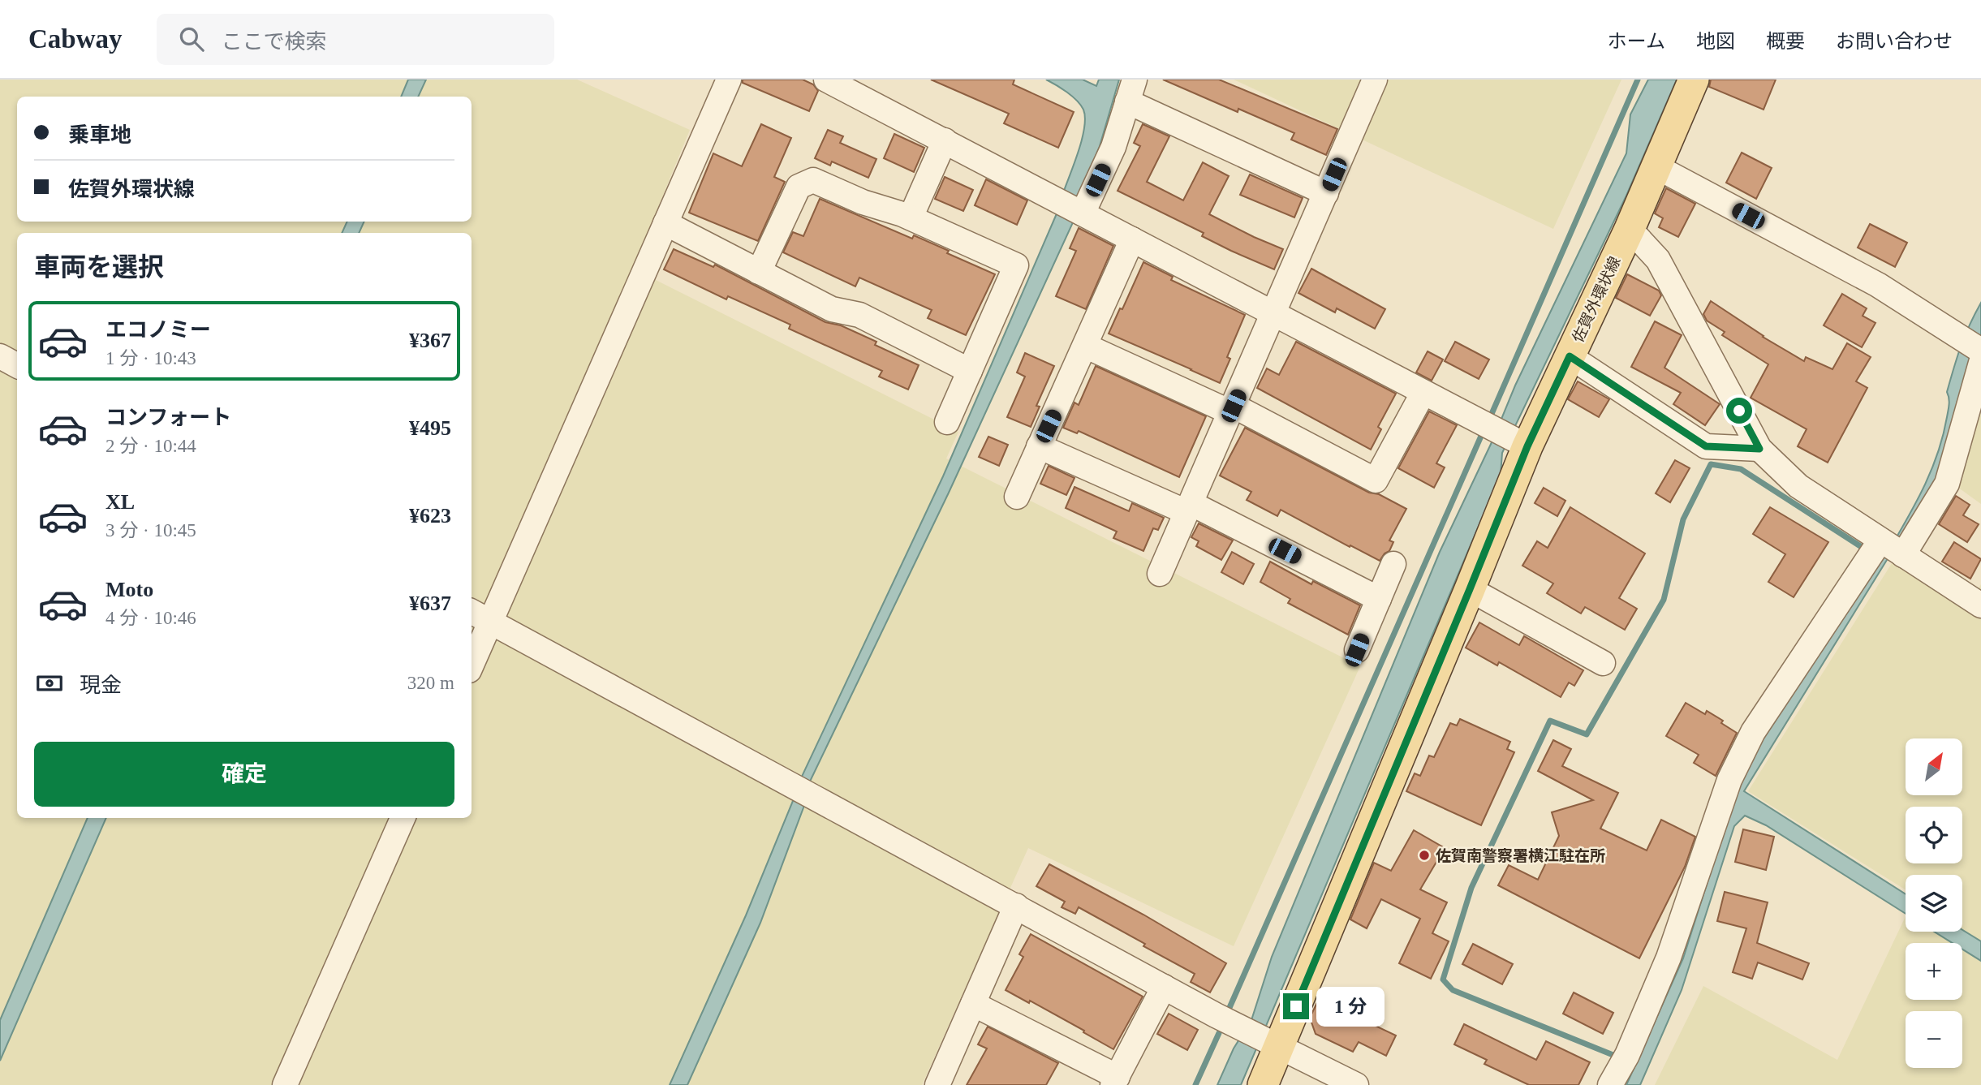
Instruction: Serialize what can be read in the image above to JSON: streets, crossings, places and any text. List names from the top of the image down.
{
  "streets": {
    "main road": ["佐賀外環状線"]
  },
  "places": ["佐賀南警察署横江駐在所"],
  "north": "top right",
  "page": {
    "header": "Cabway",
    "search": "ここで検索",
    "nav": [
      "ホーム",
      "地図",
      "概要",
      "お問い合わせ"
    ],
    "banner": ["乗車地", "佐賀外環状線"],
    "heading": "車両を選択",
    "list": [
      {
        "name": "エコノミー",
        "note": "1 分 · 10:43",
        "value": "¥367"
      },
      {
        "name": "コンフォート",
        "note": "2 分 · 10:44",
        "value": "¥495"
      },
      {
        "name": "XL",
        "note": "3 分 · 10:45",
        "value": "¥623"
      },
      {
        "name": "Moto",
        "note": "4 分 · 10:46",
        "value": "¥637"
      }
    ],
    "pay": ["現金", "320 m"],
    "buttons": "確定",
    "map_buttons": ["+", "−"],
    "bubble": "1 分"
  }
}
